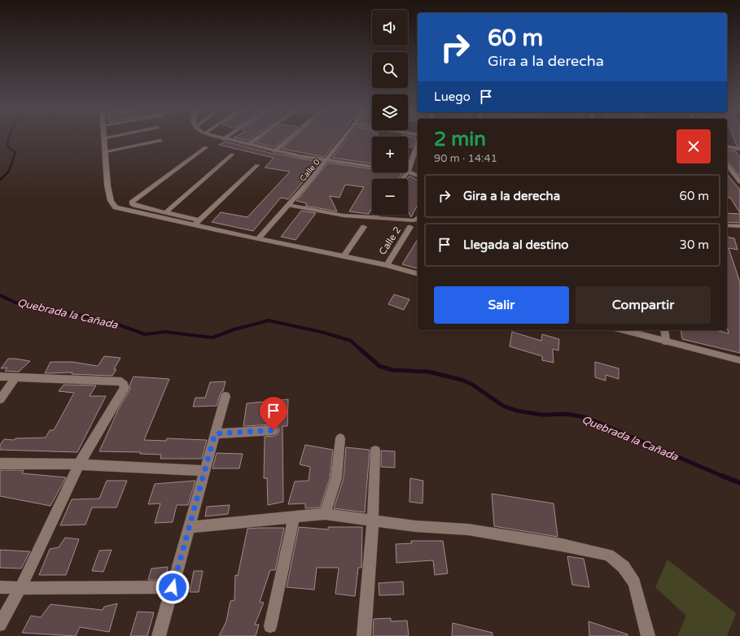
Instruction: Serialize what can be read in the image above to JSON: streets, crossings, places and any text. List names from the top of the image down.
{
  "streets": {
    "street": ["Calle 0", "Calle 2"]
  },
  "water": ["Quebrada la Cañada"],
  "page": {
    "map_buttons": ["+", "−"],
    "turn": ["60 m", "Gira a la derecha"],
    "then": "Luego",
    "heading": ["2 min", "90 m · 14:41"],
    "list": [
      {
        "name": "Gira a la derecha",
        "value": "60 m"
      },
      {
        "name": "Llegada al destino",
        "value": "30 m"
      }
    ],
    "buttons": ["Salir", "Compartir"]
  }
}
